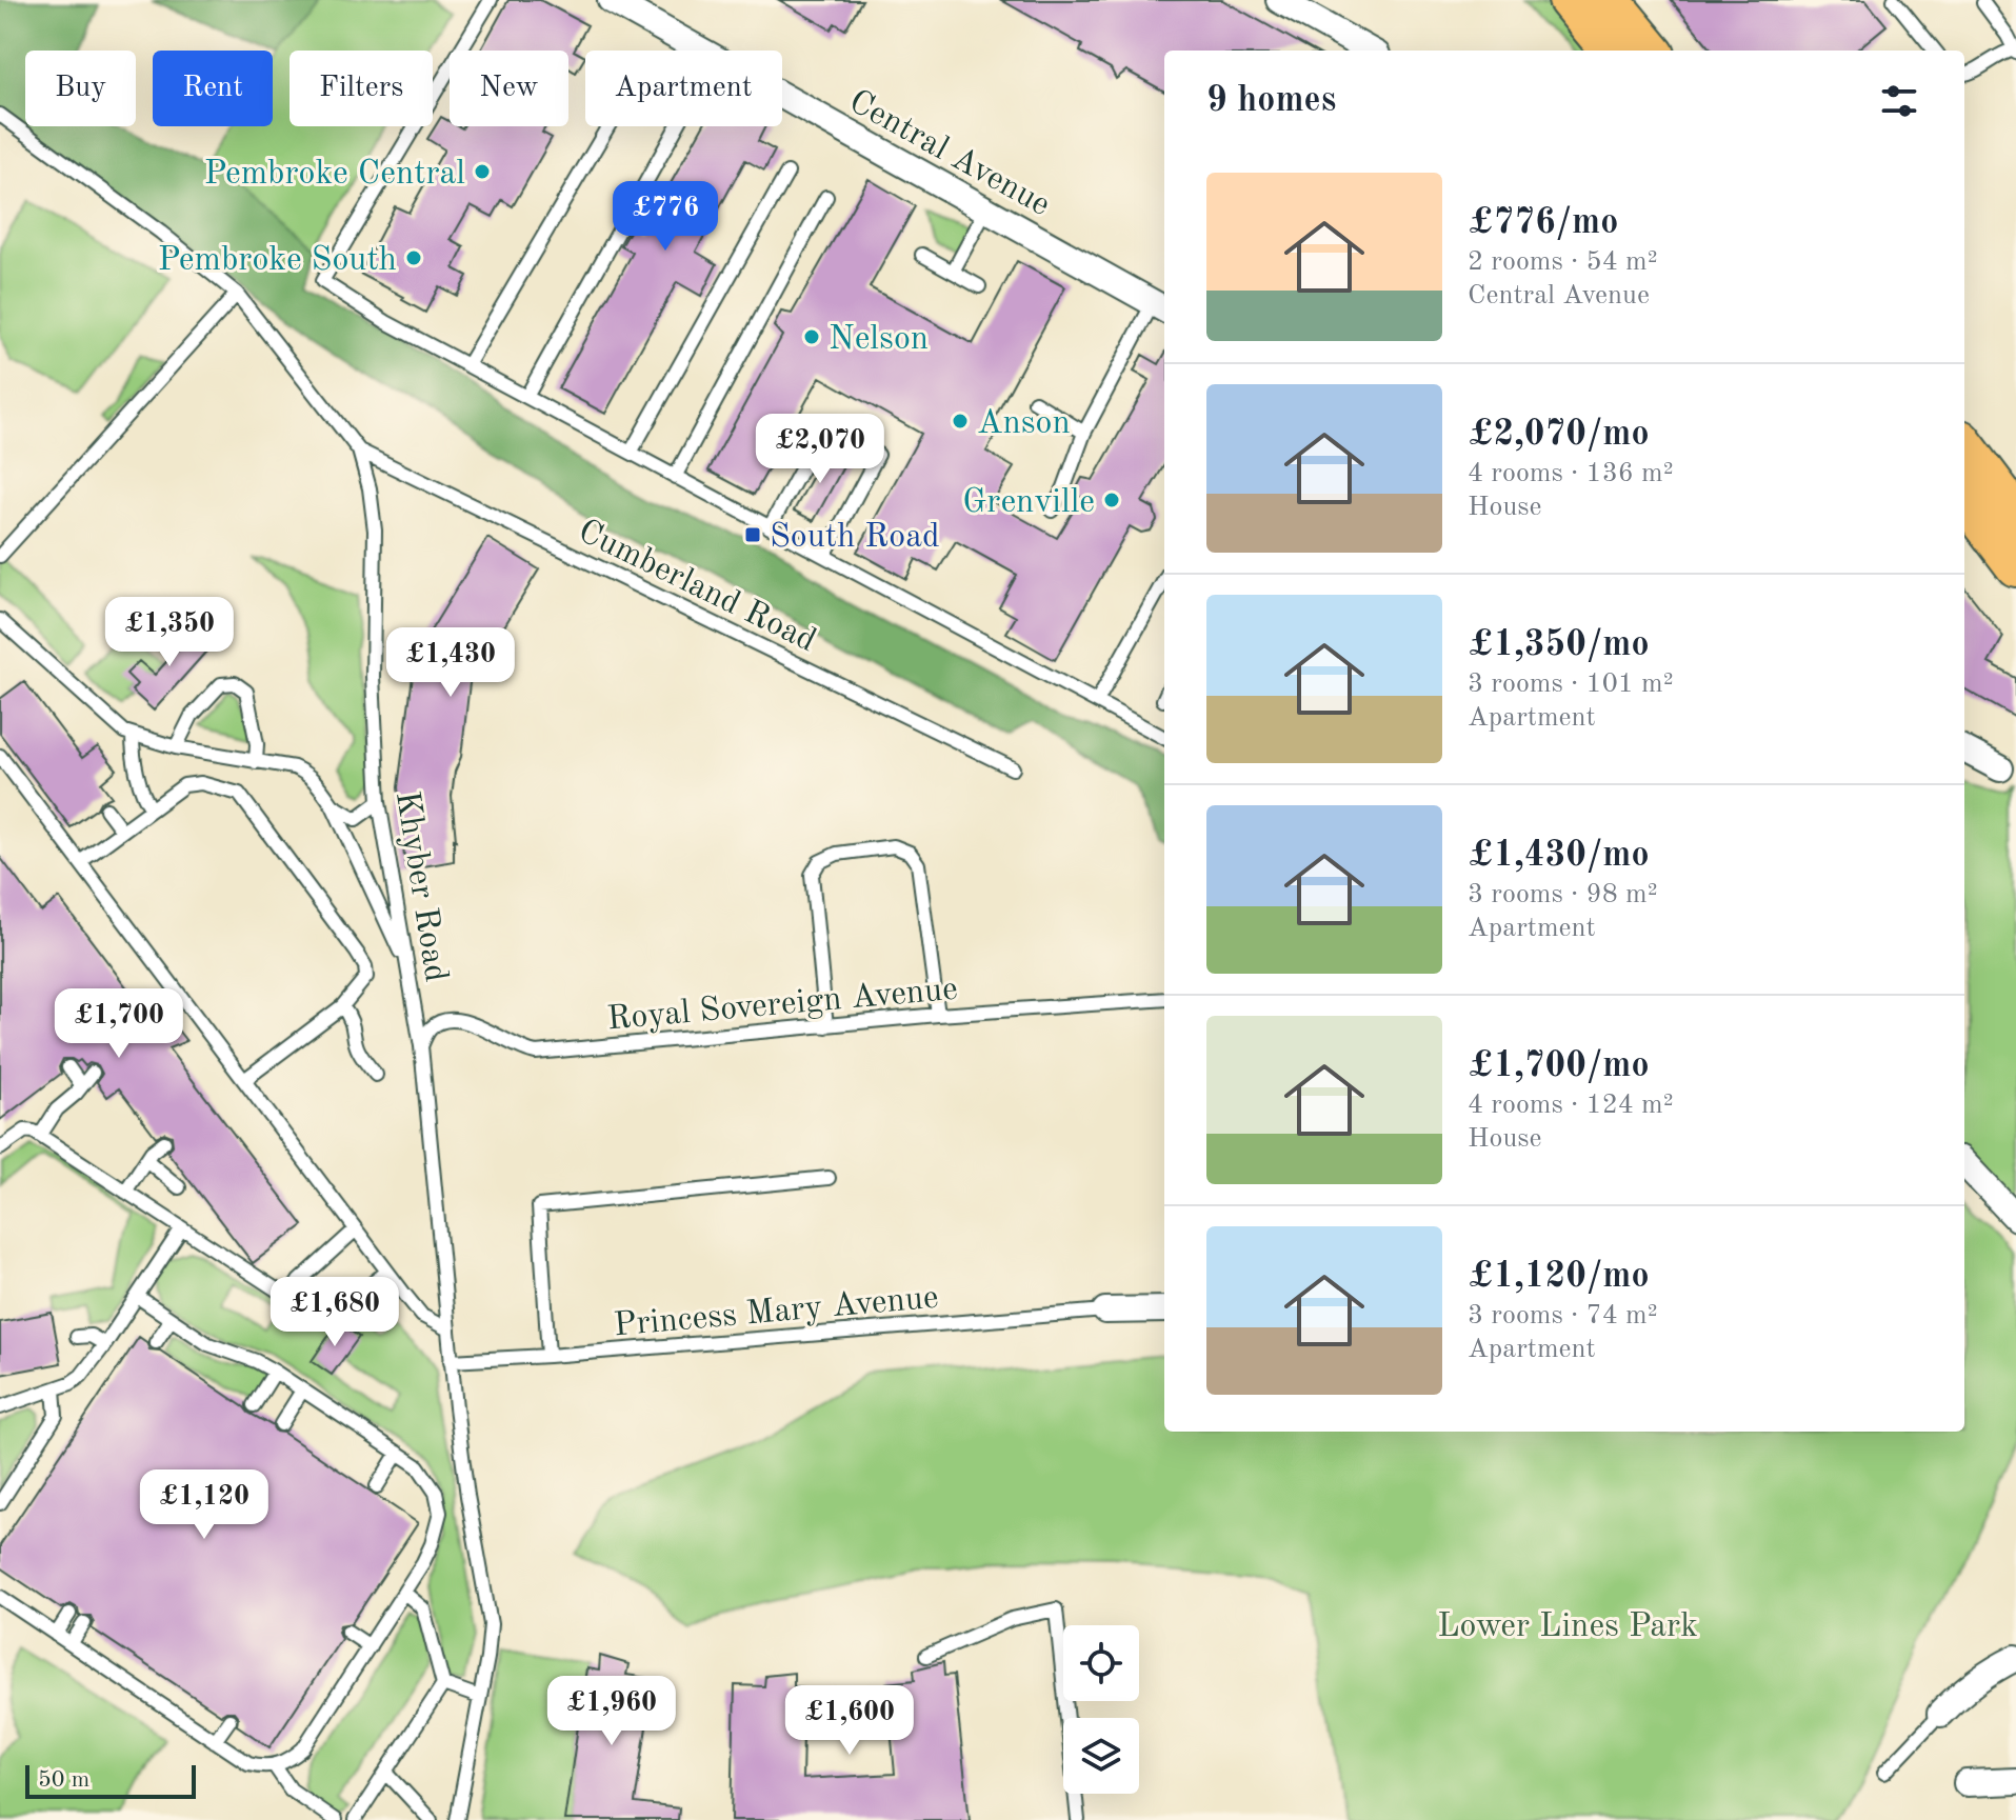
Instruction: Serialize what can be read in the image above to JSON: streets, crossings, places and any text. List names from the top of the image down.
{
  "streets": {
    "street": ["Central Avenue"],
    "lane": [
      "Cumberland Road",
      "Khyber Road",
      "Royal Sovereign Avenue",
      "Princess Mary Avenue"
    ]
  },
  "crossings": [
    ["Cumberland Road", "Khyber Road"],
    ["Khyber Road", "Royal Sovereign Avenue"],
    ["Khyber Road", "Princess Mary Avenue"]
  ],
  "parks": ["Lower Lines Park"],
  "places": {
    "other": [
      "Pembroke Central",
      "Pembroke South",
      "Nelson",
      "Anson",
      "Grenville"
    ],
    "transit": ["South Road"]
  },
  "scale_bar": "50 m",
  "page": {
    "chip": [
      "Buy",
      "Rent",
      "Filters",
      "New",
      "Apartment"
    ],
    "heading": "9 homes",
    "list": [
      {
        "name": "£776/mo",
        "note": "2 rooms · 54 m² · Central Avenue"
      },
      {
        "name": "£2,070/mo",
        "note": "4 rooms · 136 m² · House"
      },
      {
        "name": "£1,350/mo",
        "note": "3 rooms · 101 m² · Apartment"
      },
      {
        "name": "£1,430/mo",
        "note": "3 rooms · 98 m² · Apartment"
      },
      {
        "name": "£1,700/mo",
        "note": "4 rooms · 124 m² · House"
      },
      {
        "name": "£1,120/mo",
        "note": "3 rooms · 74 m² · Apartment"
      }
    ],
    "price": [
      "£776",
      "£2,070",
      "£1,350",
      "£1,430",
      "£1,700",
      "£1,680",
      "£1,120",
      "£1,960",
      "£1,600"
    ],
    "scale": "50 m"
  }
}
